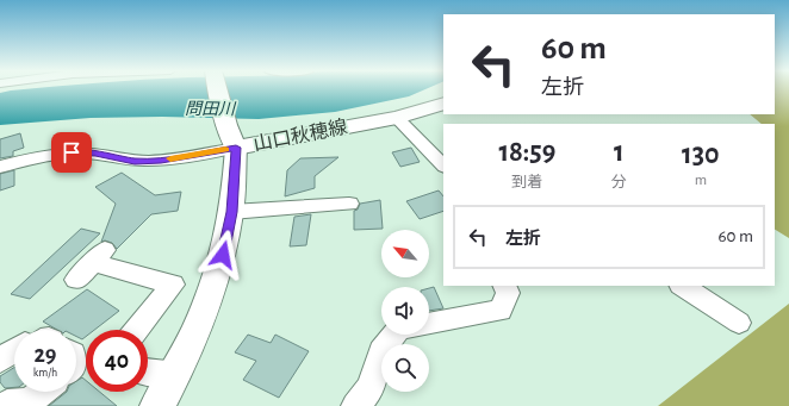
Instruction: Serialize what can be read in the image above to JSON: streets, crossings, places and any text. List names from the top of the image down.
{
  "streets": {
    "main road": ["山口秋穂線"]
  },
  "water": ["問田川"],
  "north": "top left",
  "page": {
    "turn": ["60 m", "左折"],
    "eta": [
      "18:59",
      "到着",
      "1",
      "分",
      "130",
      "m"
    ],
    "list": [
      {
        "name": "左折",
        "value": "60 m"
      }
    ],
    "speed": "29 km/h",
    "limit": "40"
  }
}
